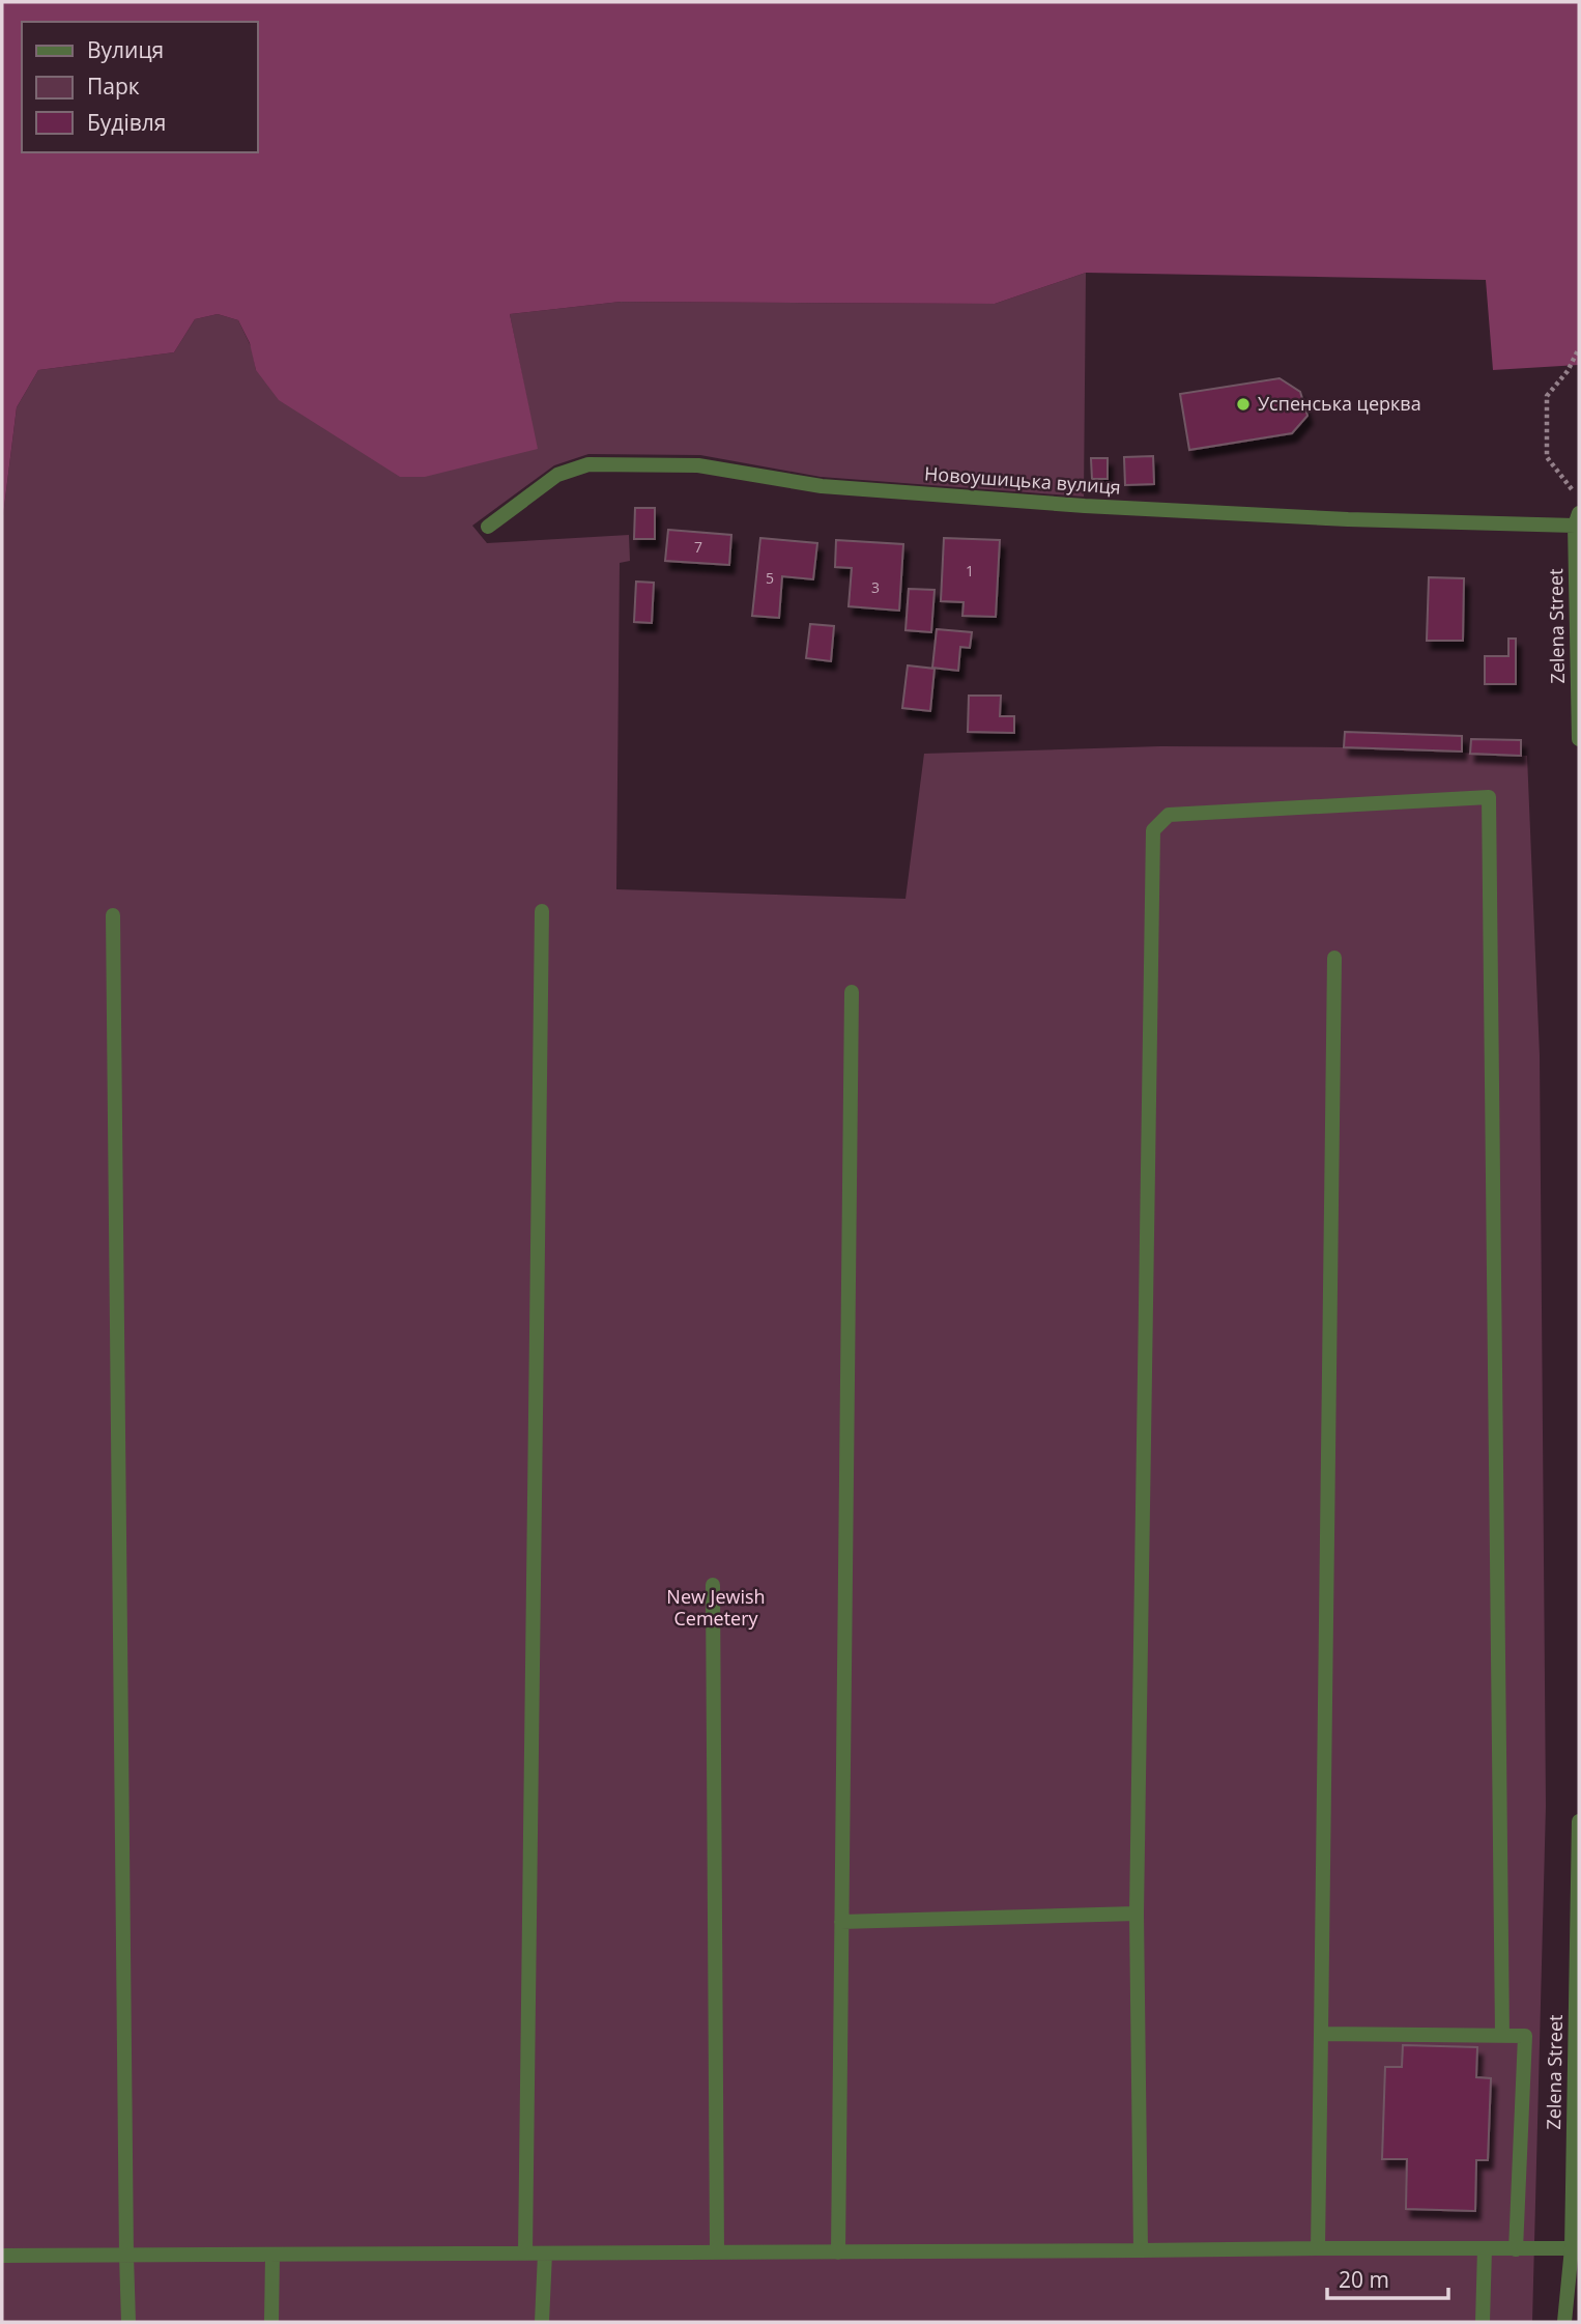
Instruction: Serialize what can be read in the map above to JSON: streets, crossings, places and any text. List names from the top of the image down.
{
  "streets": {
    "street": ["Новоушицька вулиця", "Zelena Street"]
  },
  "crossings": [
    ["Новоушицька вулиця", "Zelena Street"]
  ],
  "parks": ["New Jewish Cemetery"],
  "places": ["Успенська церква"],
  "house_numbers": [
    "7",
    "1",
    "5",
    "3"
  ],
  "legend": ["Вулиця", "Парк", "Будівля"],
  "scale_bar": "20 m"
}
